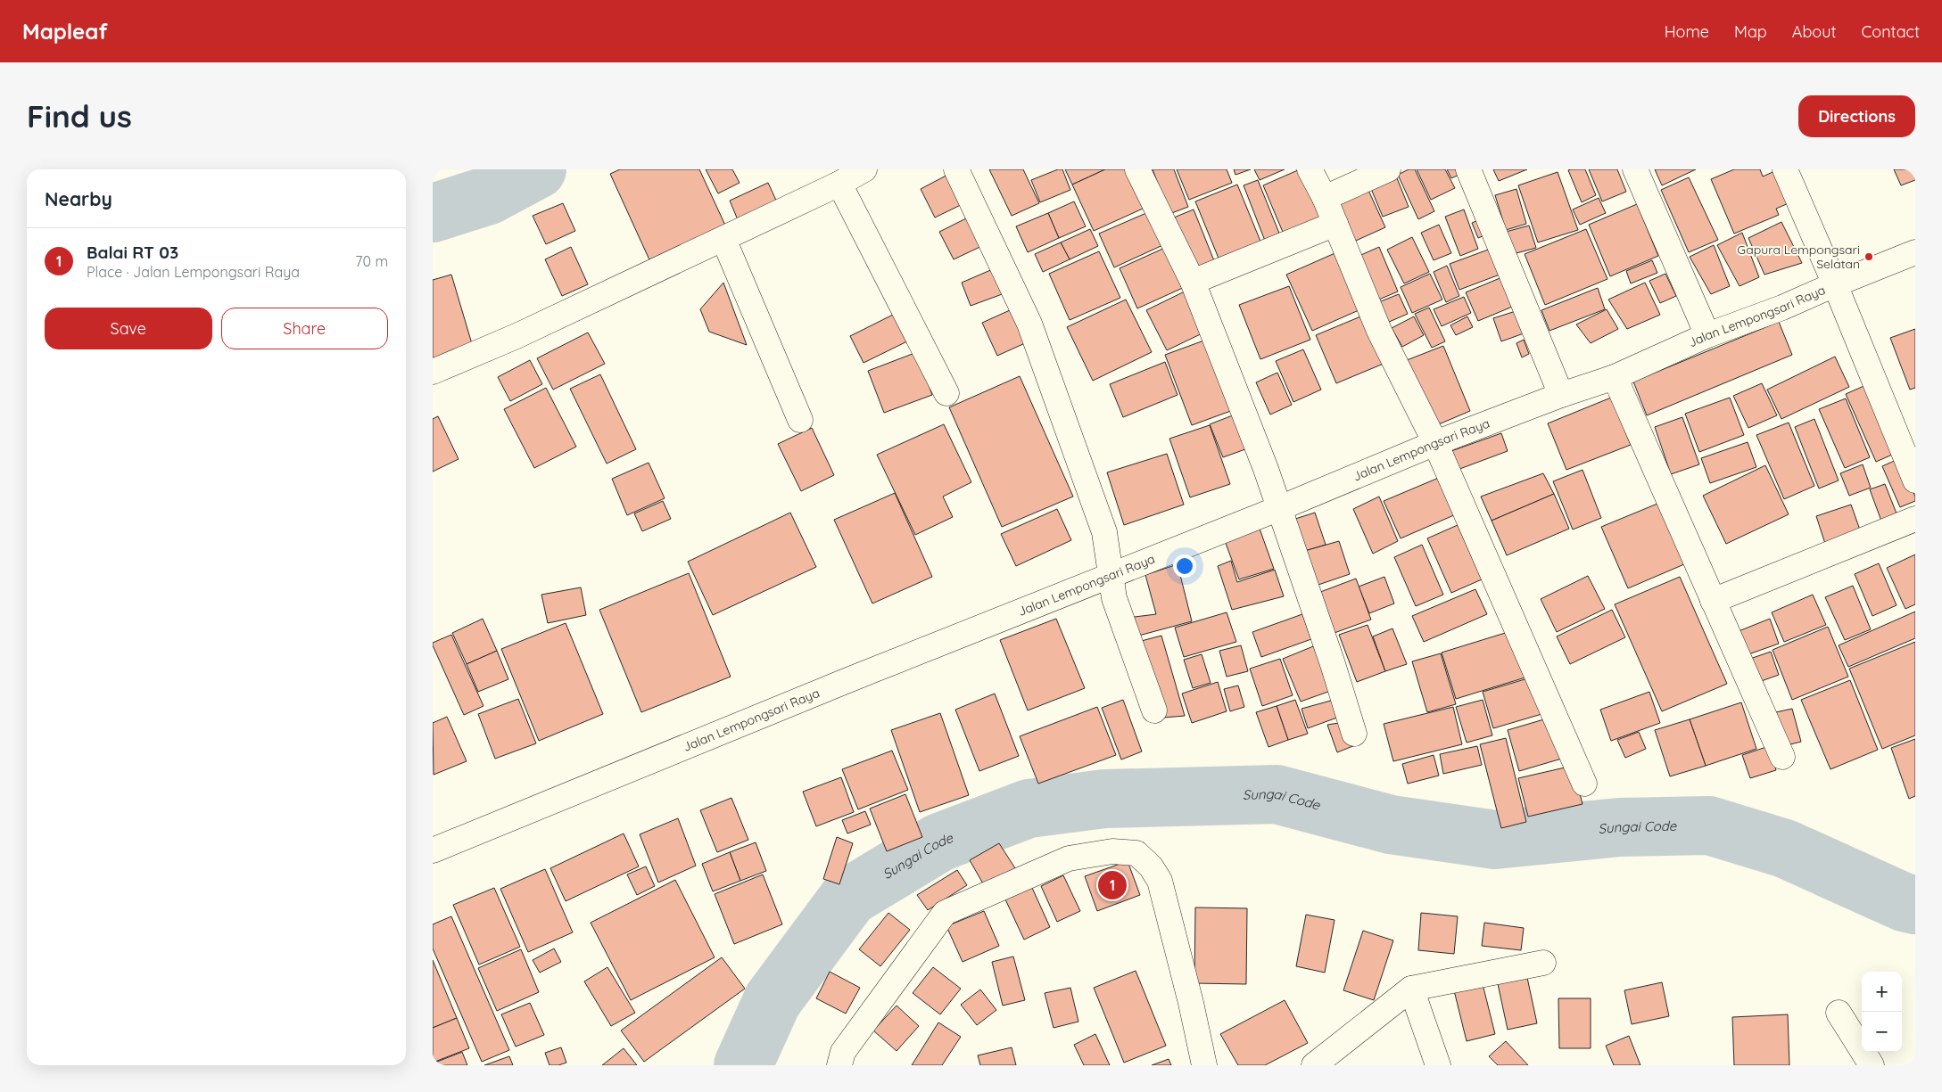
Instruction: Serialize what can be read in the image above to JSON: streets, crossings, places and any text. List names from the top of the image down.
{
  "streets": {
    "street": ["Jalan Lempongsari Raya"]
  },
  "water": ["Sungai Code"],
  "places": ["Gapura Lempongsari Selatan"],
  "page": {
    "header": "Mapleaf",
    "nav": [
      "Home",
      "Map",
      "About",
      "Contact"
    ],
    "buttons": [
      "Directions",
      ["Save", "Share"]
    ],
    "title": "Find us",
    "heading": "Nearby",
    "list": [
      {
        "mark": "1",
        "name": "Balai RT 03",
        "note": "Place · Jalan Lempongsari Raya",
        "value": "70 m"
      }
    ],
    "pins": "1",
    "map_buttons": ["+", "−"]
  }
}
